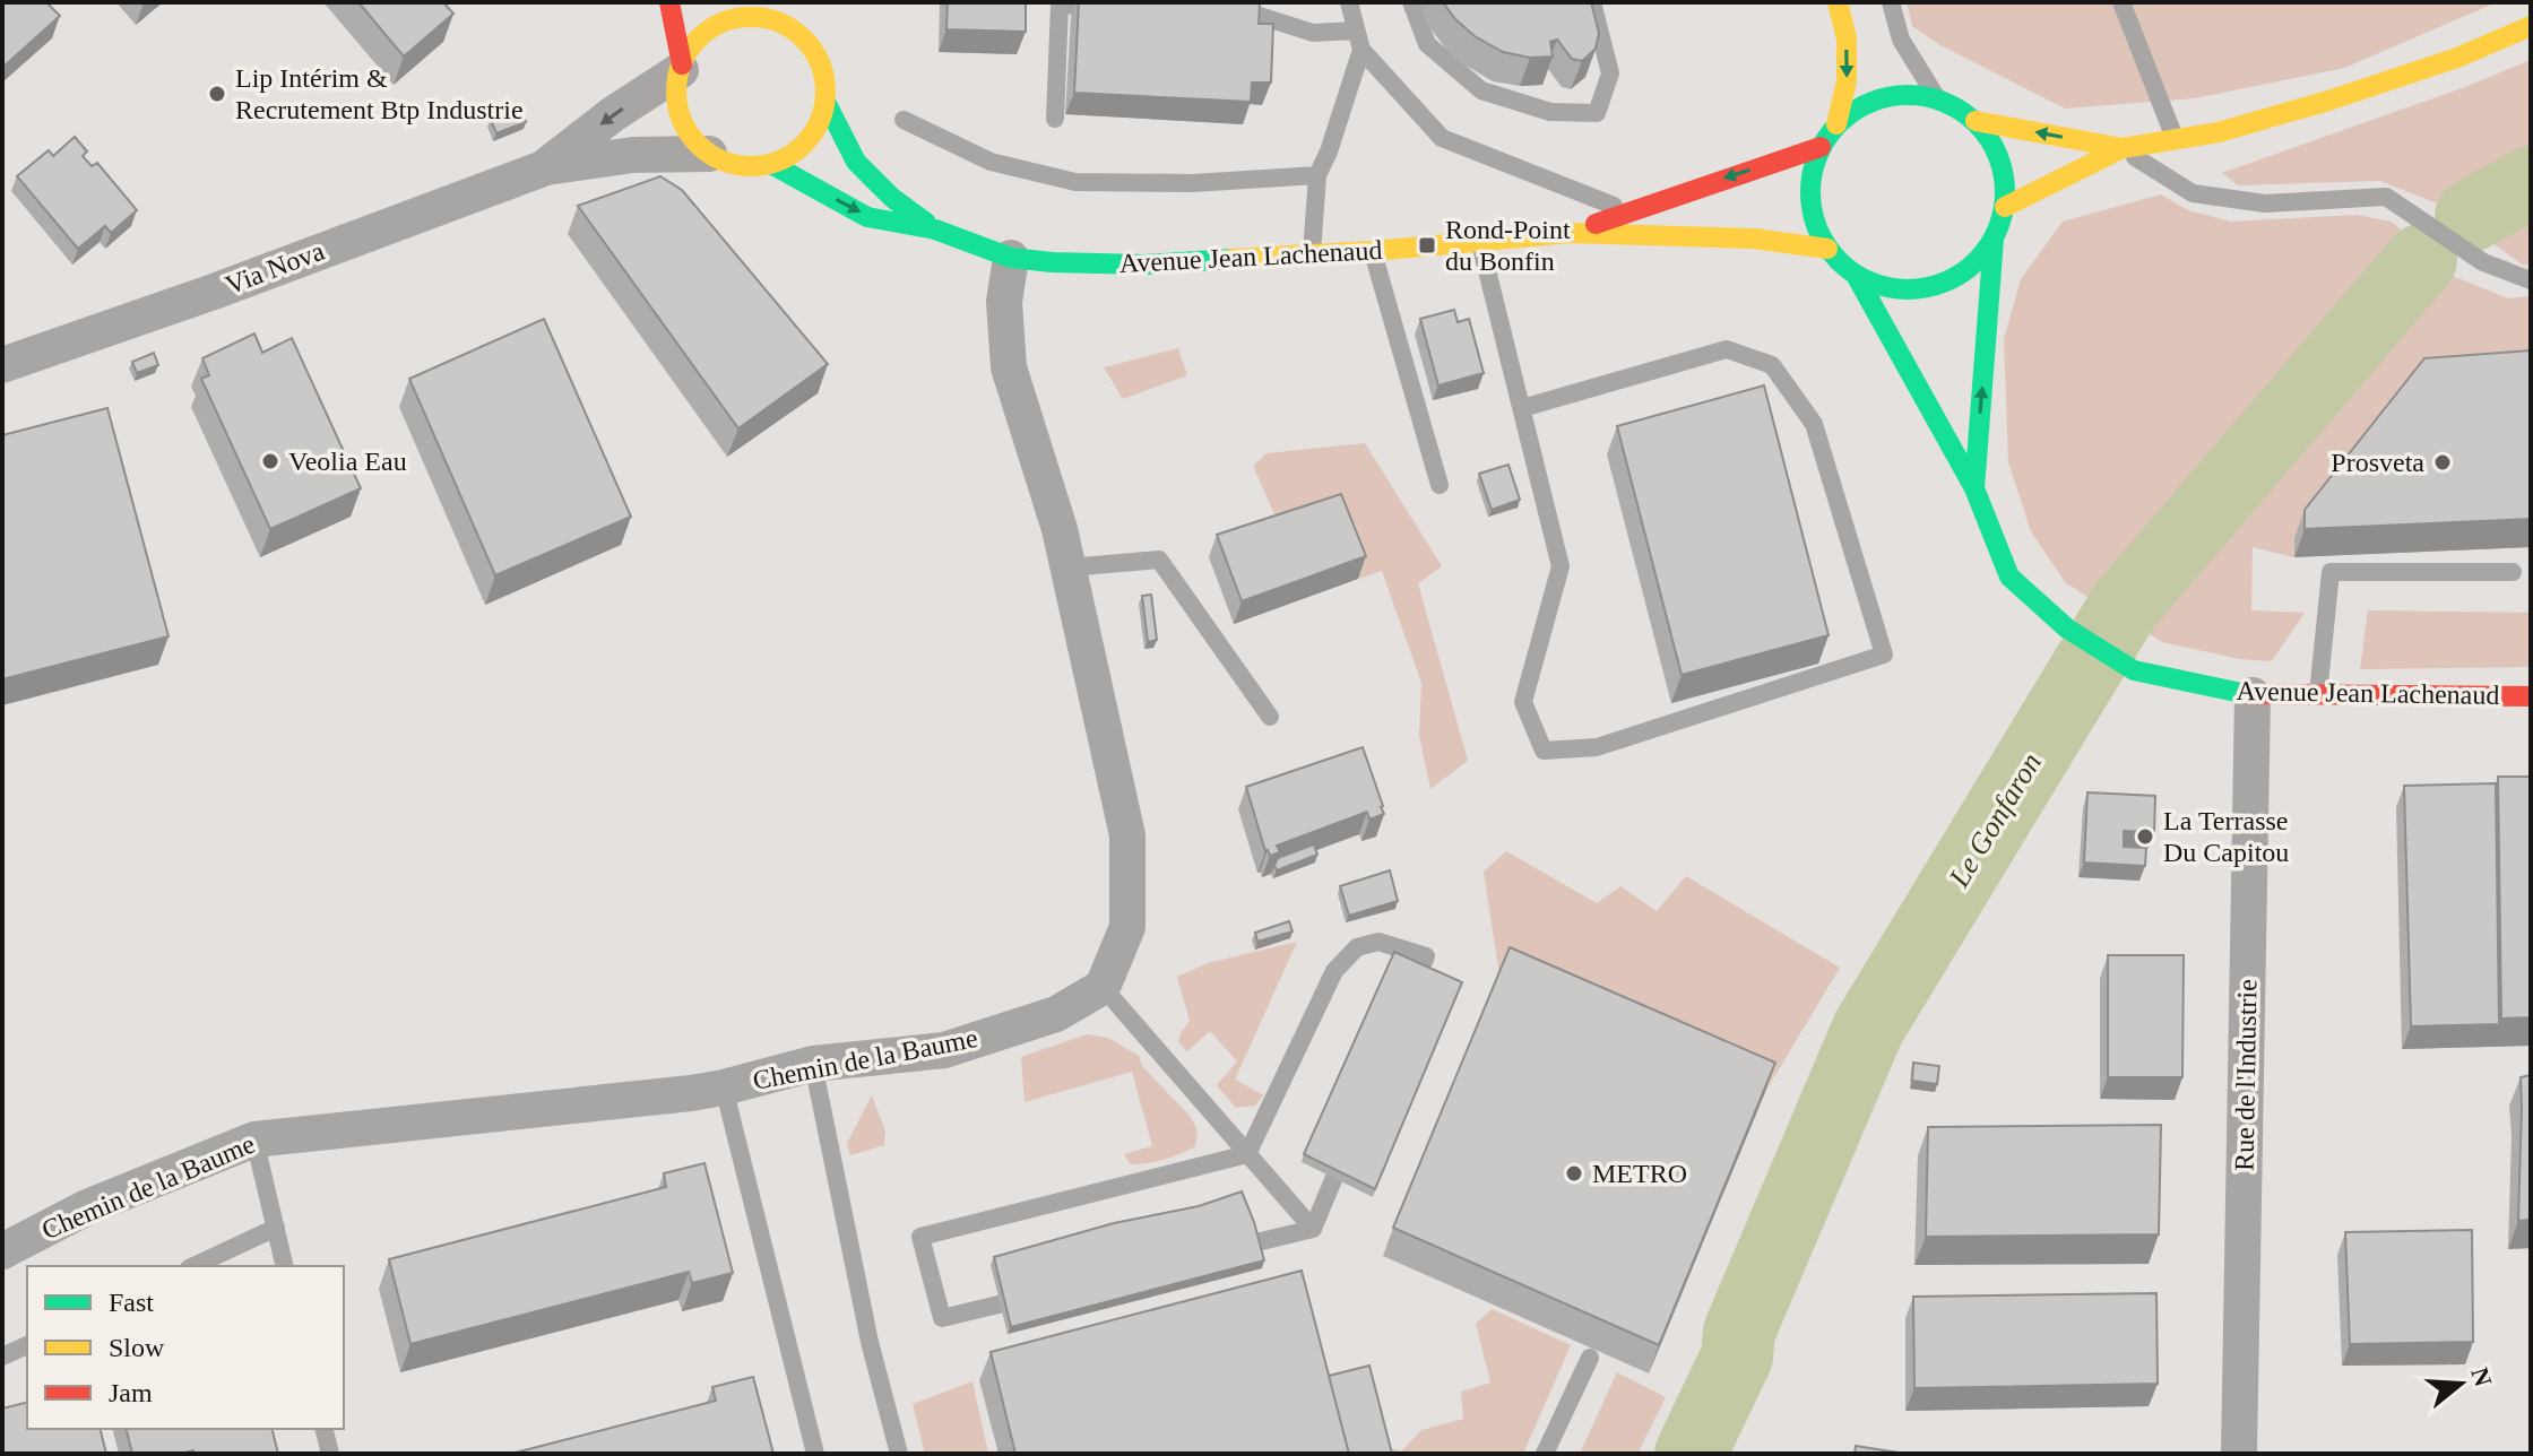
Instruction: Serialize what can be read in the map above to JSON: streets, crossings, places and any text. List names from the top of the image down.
{
  "streets": {
    "main road": ["Avenue Jean Lachenaud"],
    "street": ["Via Nova", "Chemin de la Baume", "Rue de l'Industrie"]
  },
  "crossings": [
    ["Avenue Jean Lachenaud", "Via Nova"],
    ["Avenue Jean Lachenaud", "Rue de l'Industrie"]
  ],
  "water": ["Le Gonfaron"],
  "places": {
    "other": [
      "Lip Intérim & Recrutement Btp Industrie",
      "Veolia Eau",
      "Prosveta",
      "La Terrasse Du Capitou",
      "METRO"
    ],
    "transit": ["Rond-Point du Bonfin"]
  },
  "legend": ["Fast", "Slow", "Jam"],
  "north": "right"
}
